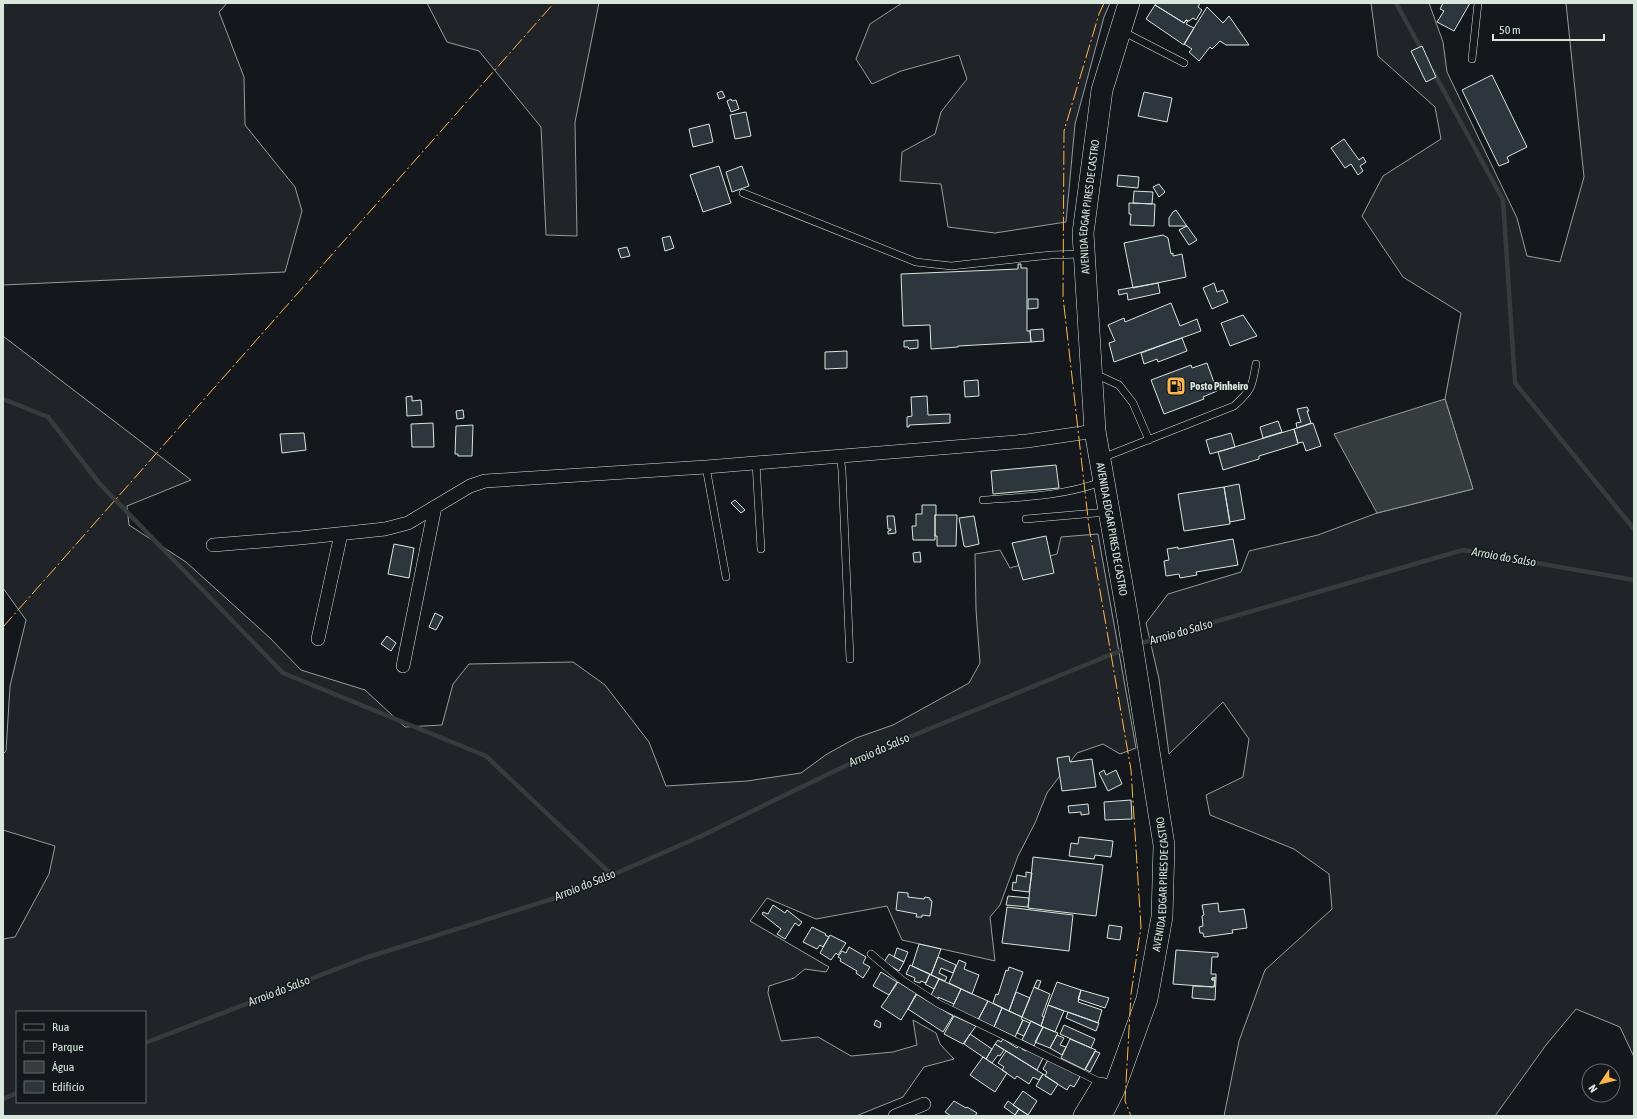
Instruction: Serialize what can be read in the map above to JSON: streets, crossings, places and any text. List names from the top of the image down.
{
  "streets": {
    "main road": ["AVENIDA EDGAR PIRES DE CASTRO"]
  },
  "water": ["Arroio do Salso"],
  "places": {
    "fuel station": ["Posto Pinheiro"]
  },
  "legend": [
    "Rua",
    "Parque",
    "Água",
    "Edifício"
  ],
  "scale_bar": "50 m",
  "north": "bottom left"
}
